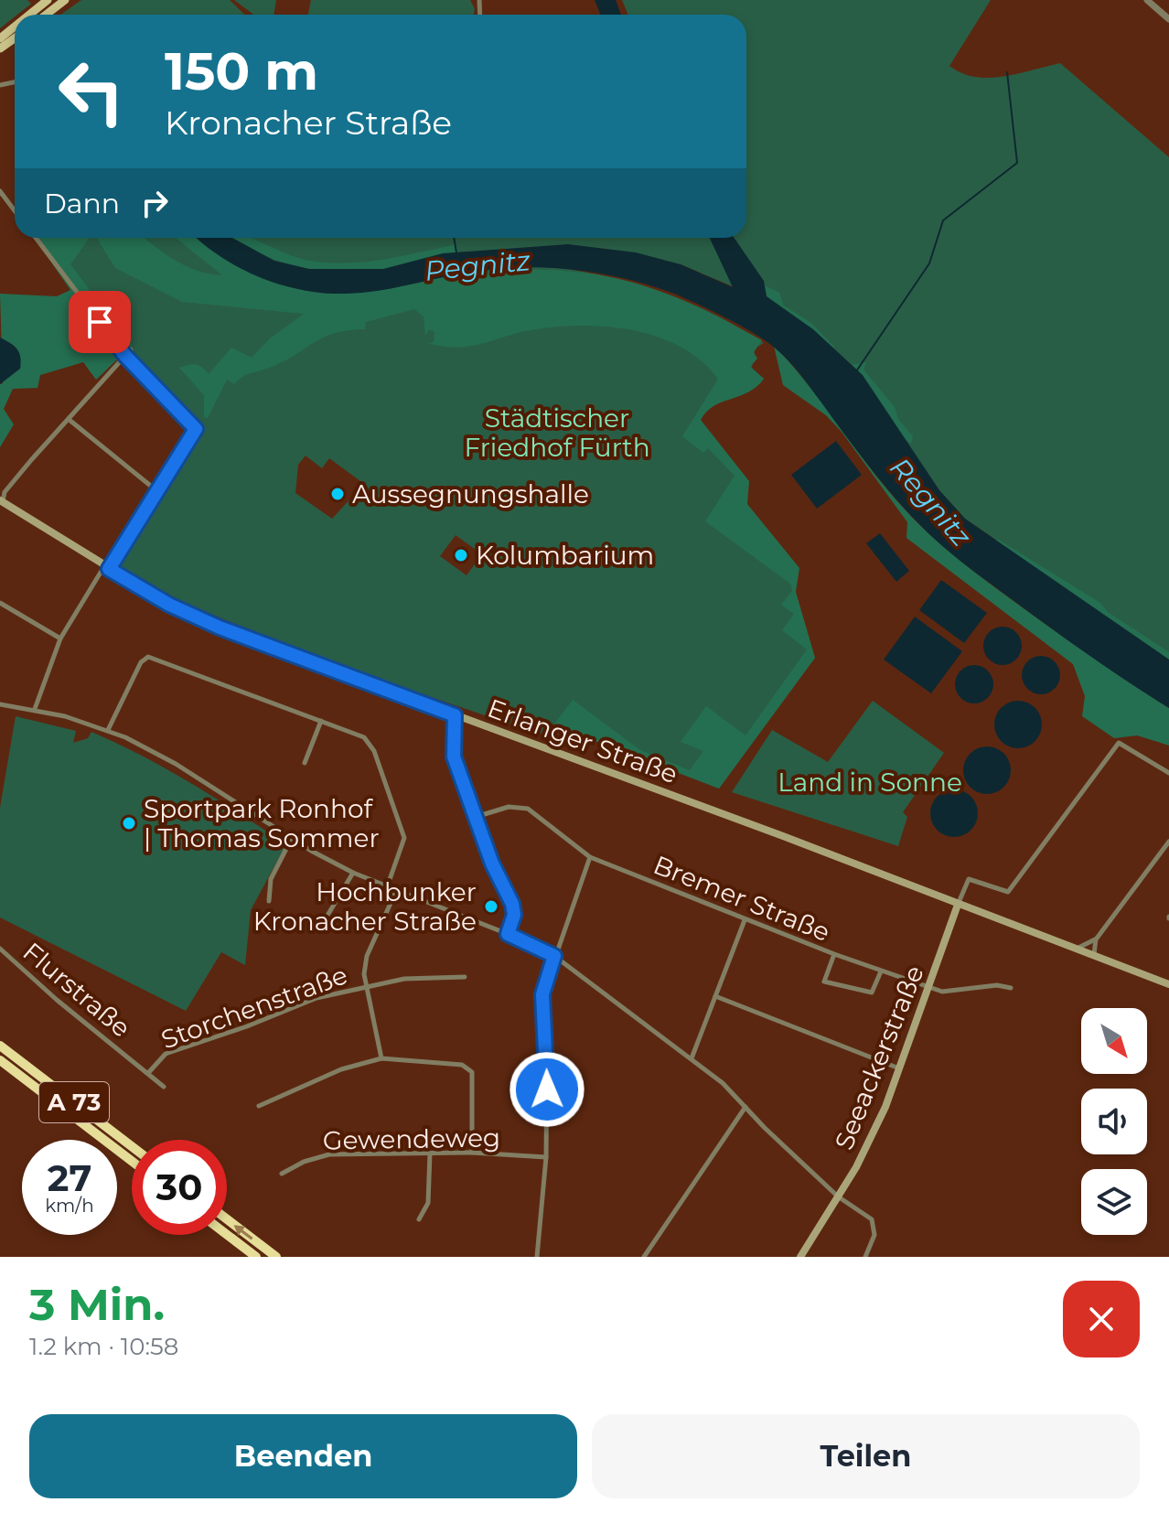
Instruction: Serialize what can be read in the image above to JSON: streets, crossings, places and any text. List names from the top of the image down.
{
  "streets": {
    "highway": ["A 73"],
    "main road": ["Erlanger Straße", "Seeackerstraße"],
    "street": [
      "Bremer Straße",
      "Flurstraße",
      "Storchenstraße",
      "Gewendeweg"
    ]
  },
  "crossings": [
    ["Erlanger Straße", "Seeackerstraße"],
    ["Bremer Straße", "Seeackerstraße"],
    ["Flurstraße", "Storchenstraße"]
  ],
  "water": ["Pegnitz", "Regnitz"],
  "parks": ["Städtischer Friedhof Fürth", "Land in Sonne"],
  "places": [
    "Aussegnungshalle",
    "Kolumbarium",
    "Sportpark Ronhof | Thomas Sommer",
    "Hochbunker Kronacher Straße"
  ],
  "north": "bottom right",
  "page": {
    "turn": ["150 m", "Kronacher Straße"],
    "then": "Dann",
    "speed": "27 km/h",
    "limit": "30",
    "heading": ["3 Min.", "1.2 km · 10:58"],
    "buttons": ["Beenden", "Teilen"]
  }
}
